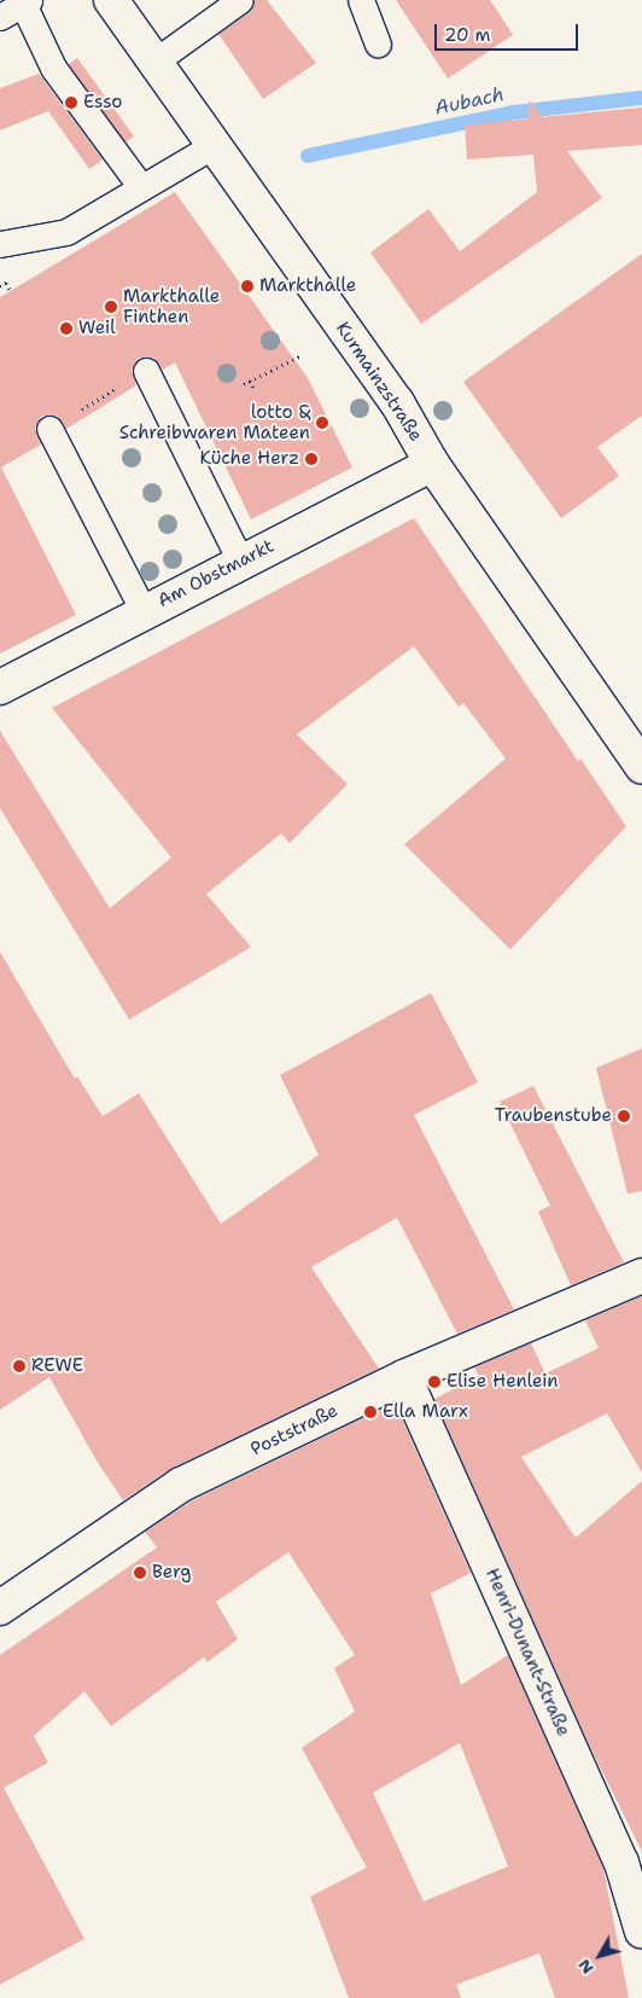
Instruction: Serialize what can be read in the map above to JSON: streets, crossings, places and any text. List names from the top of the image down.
{
  "streets": {
    "main road": [
      "Kurmainzstraße",
      "Am Obstmarkt",
      "Poststraße",
      "Henri-Dunant-Straße"
    ]
  },
  "crossings": [
    ["Kurmainzstraße", "Am Obstmarkt"],
    ["Poststraße", "Henri-Dunant-Straße"]
  ],
  "water": ["Aubach"],
  "places": [
    "Esso",
    "Markthalle",
    "Markthalle Finthen",
    "Weil",
    "lotto & Schreibwaren Mateen",
    "Küche Herz",
    "Traubenstube",
    "REWE",
    "Elise Henlein",
    "Ella Marx",
    "Berg"
  ],
  "scale_bar": "20 m",
  "north": "bottom left"
}
